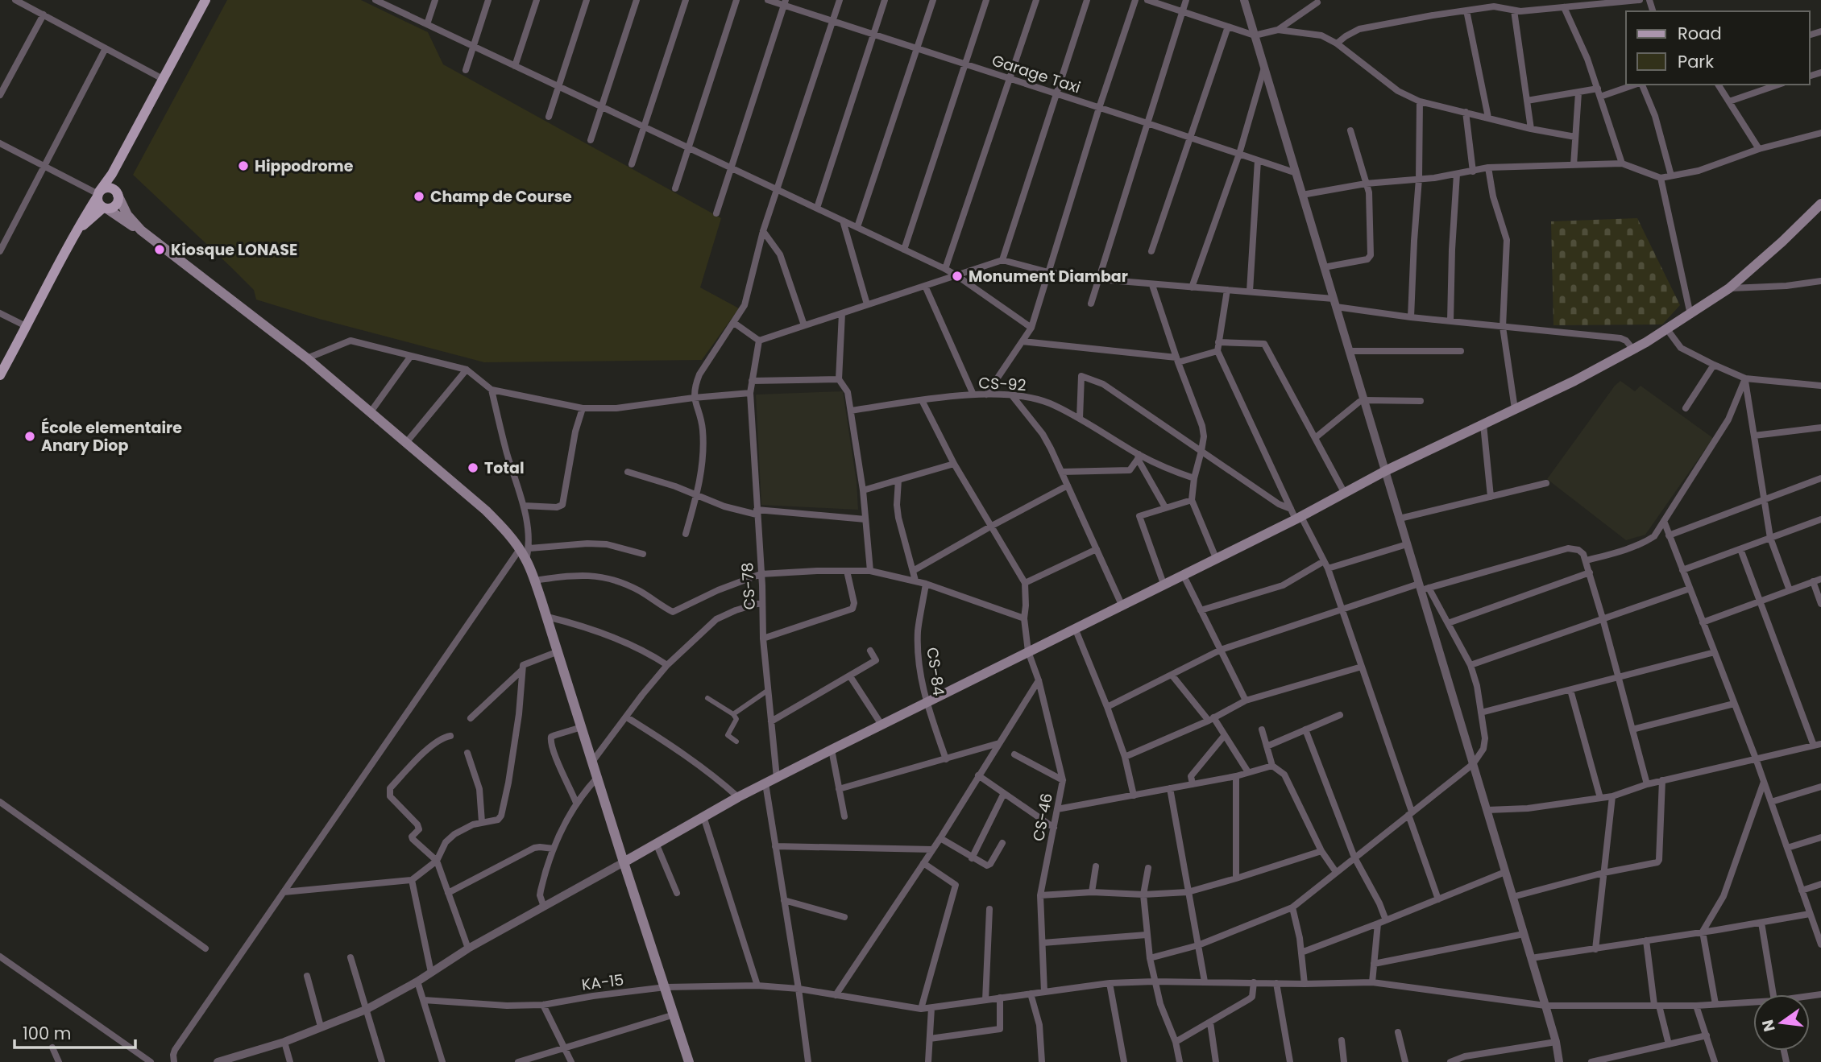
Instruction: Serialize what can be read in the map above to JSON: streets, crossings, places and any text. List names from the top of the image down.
{
  "streets": {
    "street": [
      "Garage Taxi",
      "CS-92",
      "CS-78",
      "CS-84",
      "CS-46",
      "KA-15"
    ]
  },
  "crossings": [
    ["CS-46", "KA-15"]
  ],
  "places": [
    "Hippodrome",
    "Champ de Course",
    "Kiosque LONASE",
    "Monument Diambar",
    "École elementaire Anary Diop",
    "Total"
  ],
  "legend": ["Road", "Park"],
  "scale_bar": "100 m",
  "north": "left"
}
